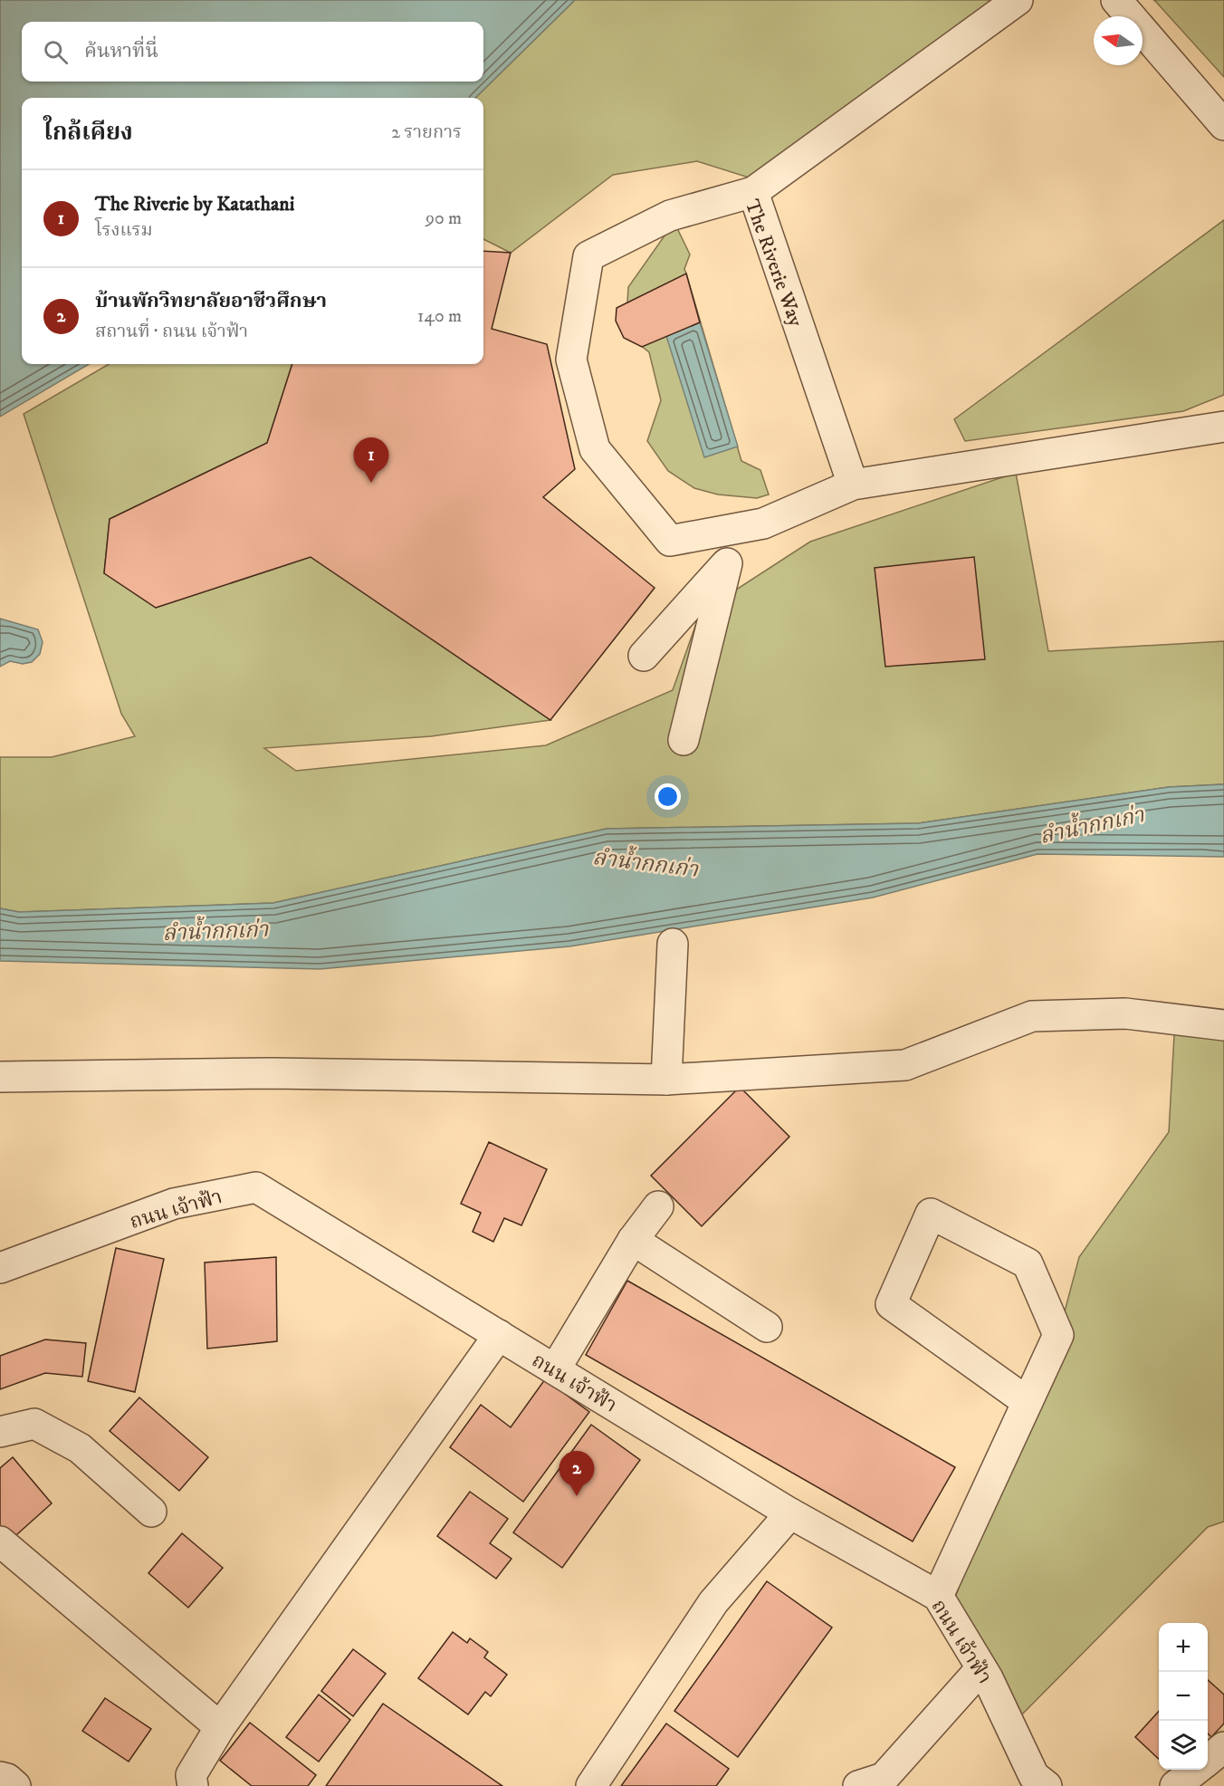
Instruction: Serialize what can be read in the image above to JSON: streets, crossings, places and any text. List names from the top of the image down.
{
  "streets": {
    "street": ["The Riverie Way", "ถนน เจ้าฟ้า"]
  },
  "water": ["ลำน้ำกกเก่า"],
  "north": "left",
  "page": {
    "search": "ค้นหาที่นี่",
    "heading": ["ใกล้เคียง", "2 รายการ"],
    "list": [
      {
        "mark": "1",
        "name": "The Riverie by Katathani",
        "note": "โรงแรม",
        "value": "90 m"
      },
      {
        "mark": "2",
        "name": "บ้านพักวิทยาลัยอาชีวศึกษา",
        "note": "สถานที่ · ถนน เจ้าฟ้า",
        "value": "140 m"
      }
    ],
    "pins": ["1", "2"],
    "map_buttons": ["+", "−"]
  }
}
